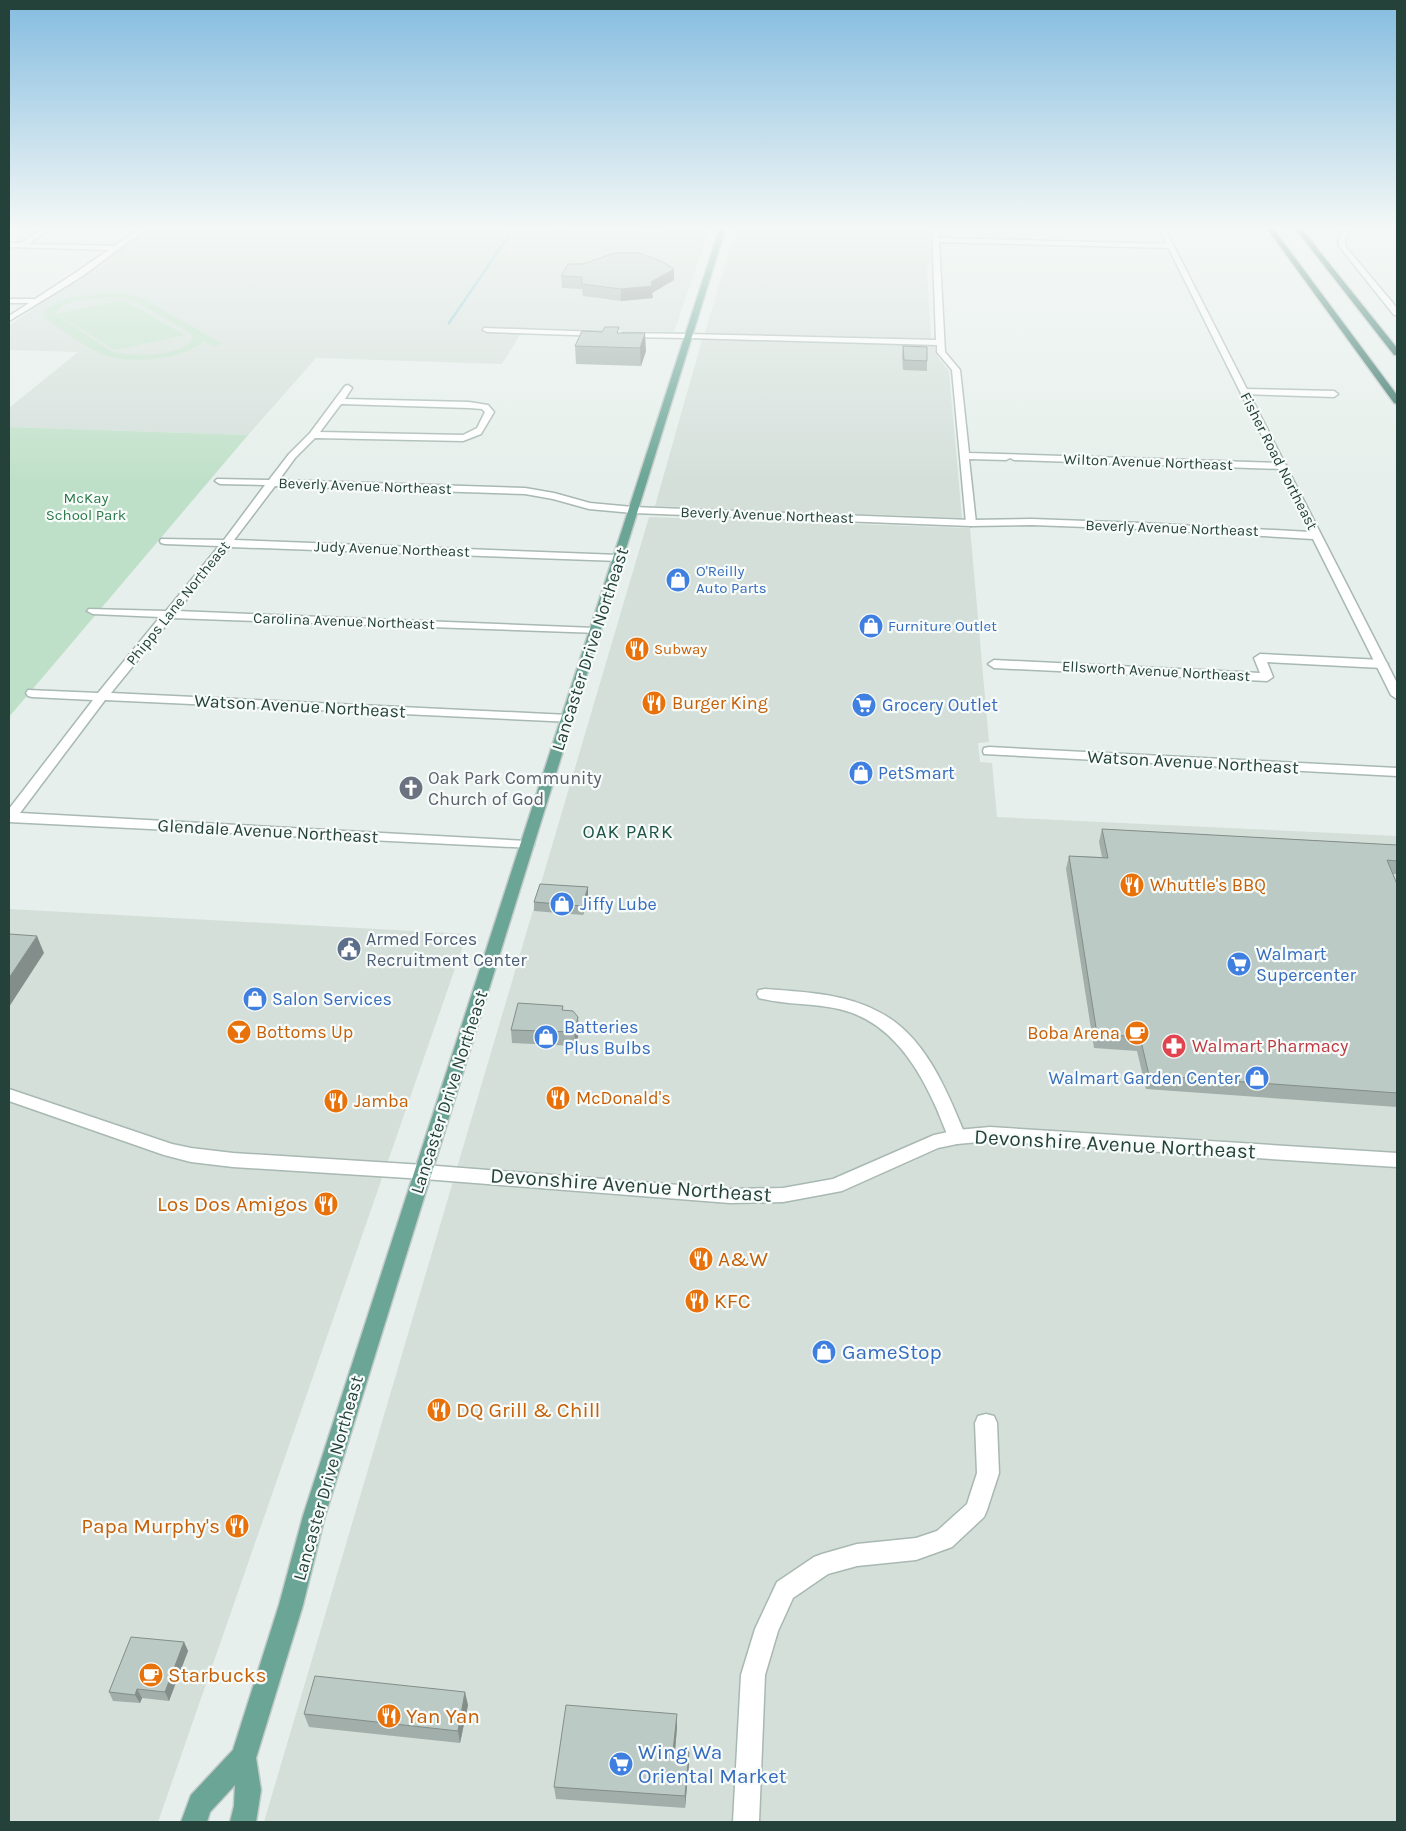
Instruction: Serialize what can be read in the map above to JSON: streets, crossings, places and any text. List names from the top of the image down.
{
  "streets": {
    "main road": ["Lancaster Drive Northeast"],
    "street": [
      "Fisher Road Northeast",
      "Wilton Avenue Northeast",
      "Beverly Avenue Northeast",
      "Judy Avenue Northeast",
      "Phipps Lane Northeast",
      "Carolina Avenue Northeast",
      "Ellsworth Avenue Northeast",
      "Watson Avenue Northeast",
      "Glendale Avenue Northeast",
      "Devonshire Avenue Northeast"
    ]
  },
  "crossings": [
    ["Fisher Road Northeast", "Wilton Avenue Northeast"],
    ["Fisher Road Northeast", "Beverly Avenue Northeast"],
    ["Fisher Road Northeast", "Ellsworth Avenue Northeast"],
    ["Beverly Avenue Northeast", "Phipps Lane Northeast"],
    ["Beverly Avenue Northeast", "Lancaster Drive Northeast"],
    ["Judy Avenue Northeast", "Phipps Lane Northeast"],
    ["Judy Avenue Northeast", "Lancaster Drive Northeast"],
    ["Phipps Lane Northeast", "Carolina Avenue Northeast"],
    ["Phipps Lane Northeast", "Watson Avenue Northeast"],
    ["Phipps Lane Northeast", "Glendale Avenue Northeast"],
    ["Carolina Avenue Northeast", "Lancaster Drive Northeast"],
    ["Lancaster Drive Northeast", "Watson Avenue Northeast"],
    ["Lancaster Drive Northeast", "Glendale Avenue Northeast"],
    ["Lancaster Drive Northeast", "Devonshire Avenue Northeast"]
  ],
  "districts": ["OAK PARK"],
  "parks": ["McKay School Park"],
  "places": {
    "shop": [
      "O'Reilly Auto Parts",
      "Furniture Outlet",
      "PetSmart",
      "Jiffy Lube",
      "Salon Services",
      "Batteries Plus Bulbs",
      "Walmart Garden Center",
      "GameStop"
    ],
    "restaurant": [
      "Subway",
      "Burger King",
      "Whuttle's BBQ",
      "McDonald's",
      "Jamba",
      "Los Dos Amigos",
      "A&W",
      "KFC",
      "DQ Grill & Chill",
      "Papa Murphy's",
      "Yan Yan"
    ],
    "supermarket": ["Grocery Outlet", "Walmart Supercenter", "Wing Wa Oriental Market"],
    "church": ["Oak Park Community Church of God"],
    "public building": ["Armed Forces Recruitment Center"],
    "bar": ["Bottoms Up"],
    "cafe": ["Boba Arena", "Starbucks"],
    "pharmacy": ["Walmart Pharmacy"]
  }
}
